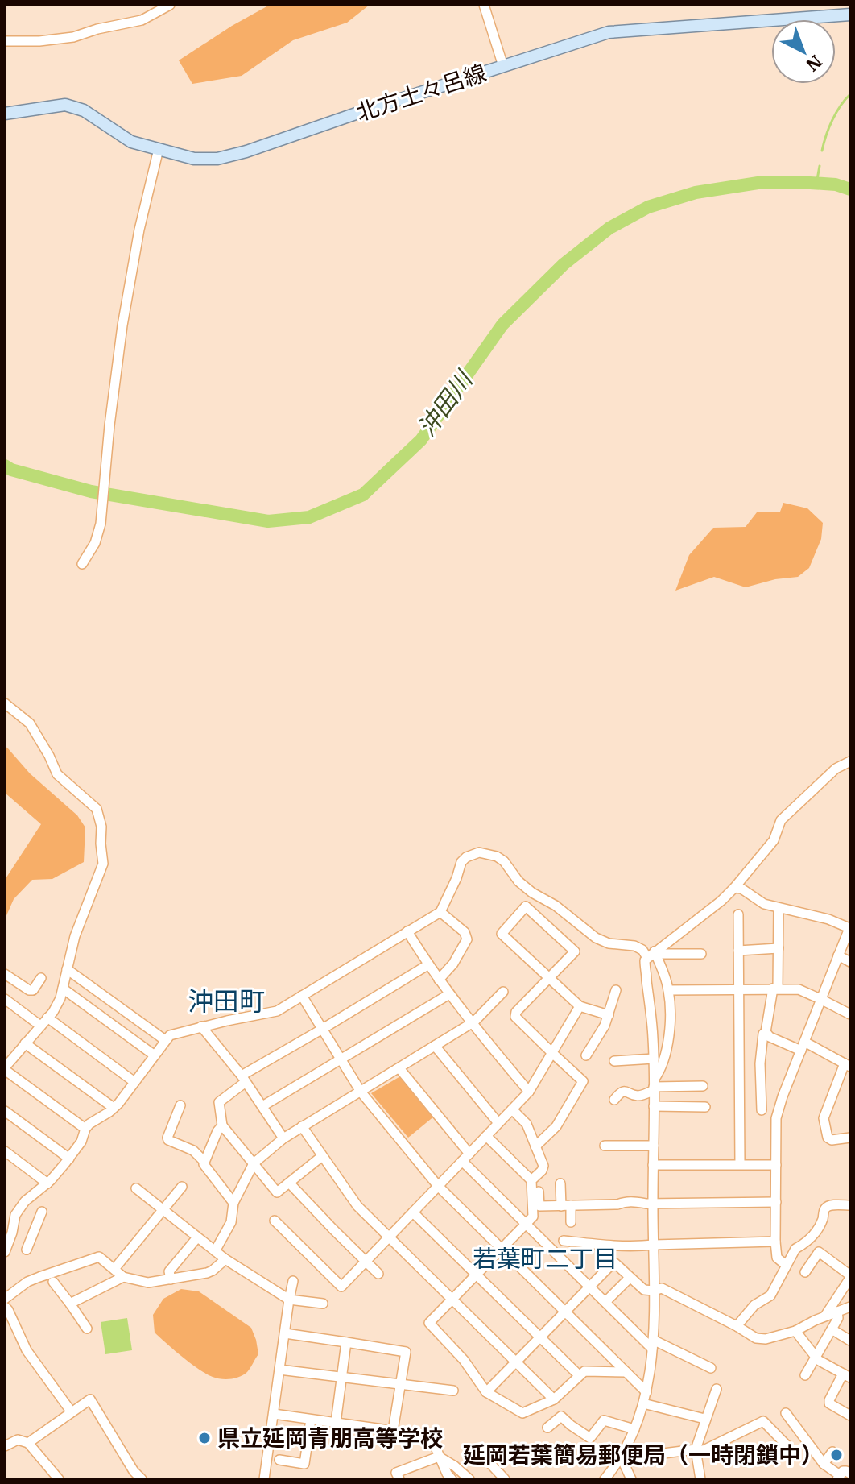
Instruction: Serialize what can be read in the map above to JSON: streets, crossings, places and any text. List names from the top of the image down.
{
  "streets": {
    "main road": ["北方土々呂線"]
  },
  "districts": ["沖田町", "若葉町二丁目"],
  "water": ["沖田川"],
  "places": ["県立延岡青朋高等学校", "延岡若葉簡易郵便局（一時閉鎖中）"],
  "north": "bottom right"
}
